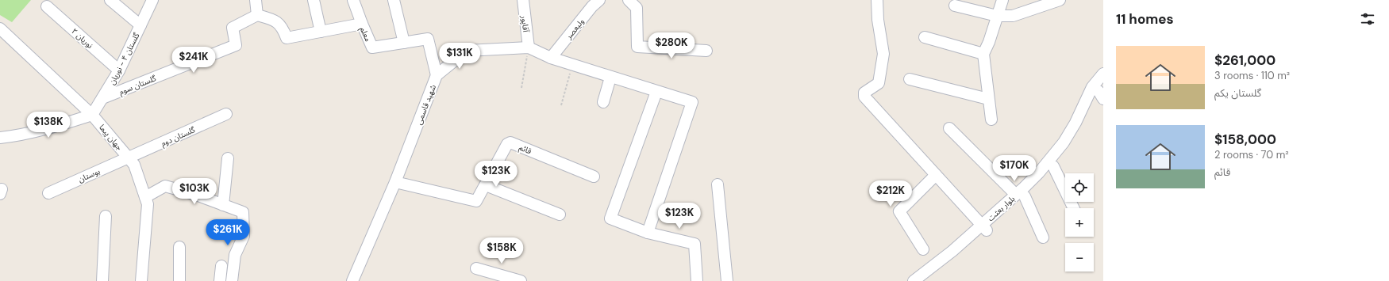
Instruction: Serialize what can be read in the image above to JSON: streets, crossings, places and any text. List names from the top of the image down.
{
  "streets": {
    "street": [
      "آقاپور",
      "ولیعصر",
      "معلم",
      "نوریان ۲",
      "گلستان ۴ - نوریان",
      "گلستان سوم",
      "شهید قاسمی",
      "گلستان دوم",
      "جهان پیما",
      "قائم",
      "بوستان",
      "بلوار بعثت"
    ]
  },
  "crossings": [
    ["آقاپور", "شهید قاسمی"],
    ["ولیعصر", "شهید قاسمی"],
    ["معلم", "گلستان سوم"],
    ["معلم", "شهید قاسمی"],
    ["نوریان ۲", "گلستان ۴ - نوریان"],
    ["گلستان ۴ - نوریان", "گلستان سوم"],
    ["گلستان ۴ - نوریان", "جهان پیما"],
    ["شهید قاسمی", "قائم"],
    ["گلستان دوم", "جهان پیما"],
    ["گلستان دوم", "بوستان"],
    ["جهان پیما", "بوستان"]
  ],
  "page": {
    "heading": "11 homes",
    "price": [
      "$280K",
      "$131K",
      "$241K",
      "$138K",
      "$170K",
      "$123K",
      "$103K",
      "$212K",
      "$123K",
      "$261K",
      "$158K"
    ],
    "list": [
      {
        "name": "$261,000",
        "note": "3 rooms · 110 m² · گلستان یکم"
      },
      {
        "name": "$158,000",
        "note": "2 rooms · 70 m² · قائم"
      }
    ],
    "map_buttons": ["+", "−"]
  }
}
